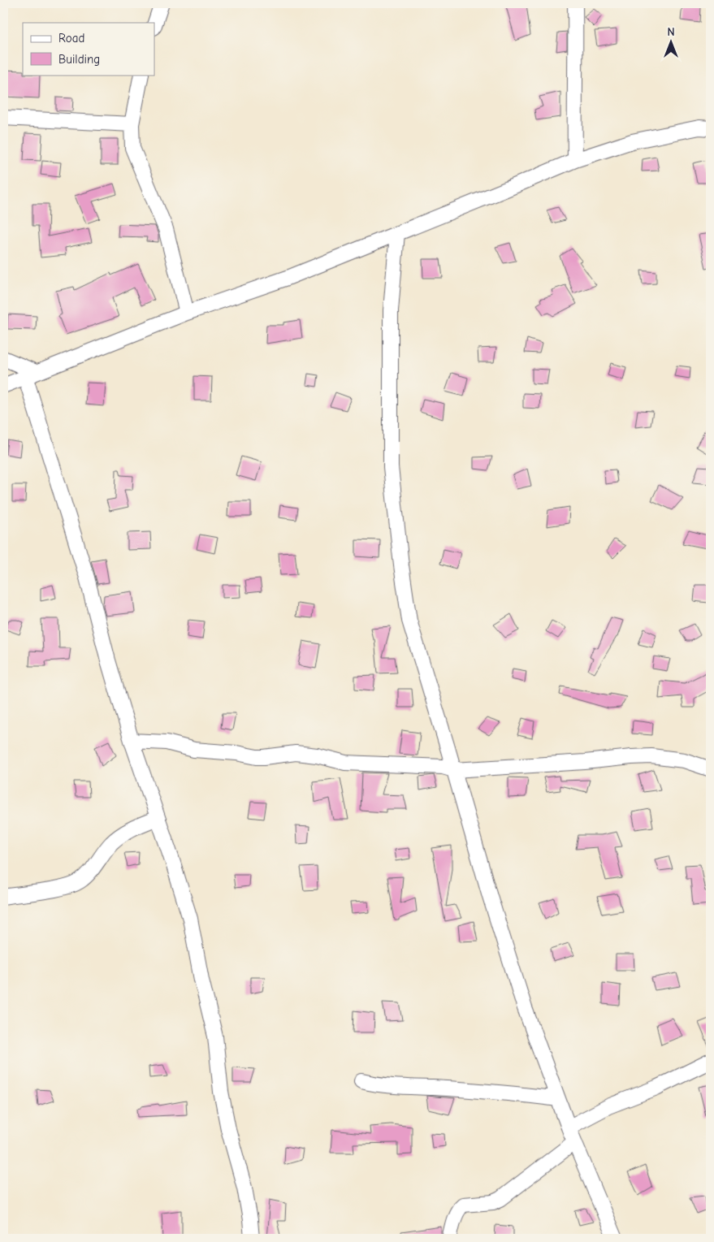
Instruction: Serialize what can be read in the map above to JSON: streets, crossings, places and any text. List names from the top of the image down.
{
  "legend": ["Road", "Building"],
  "north": "top"
}
